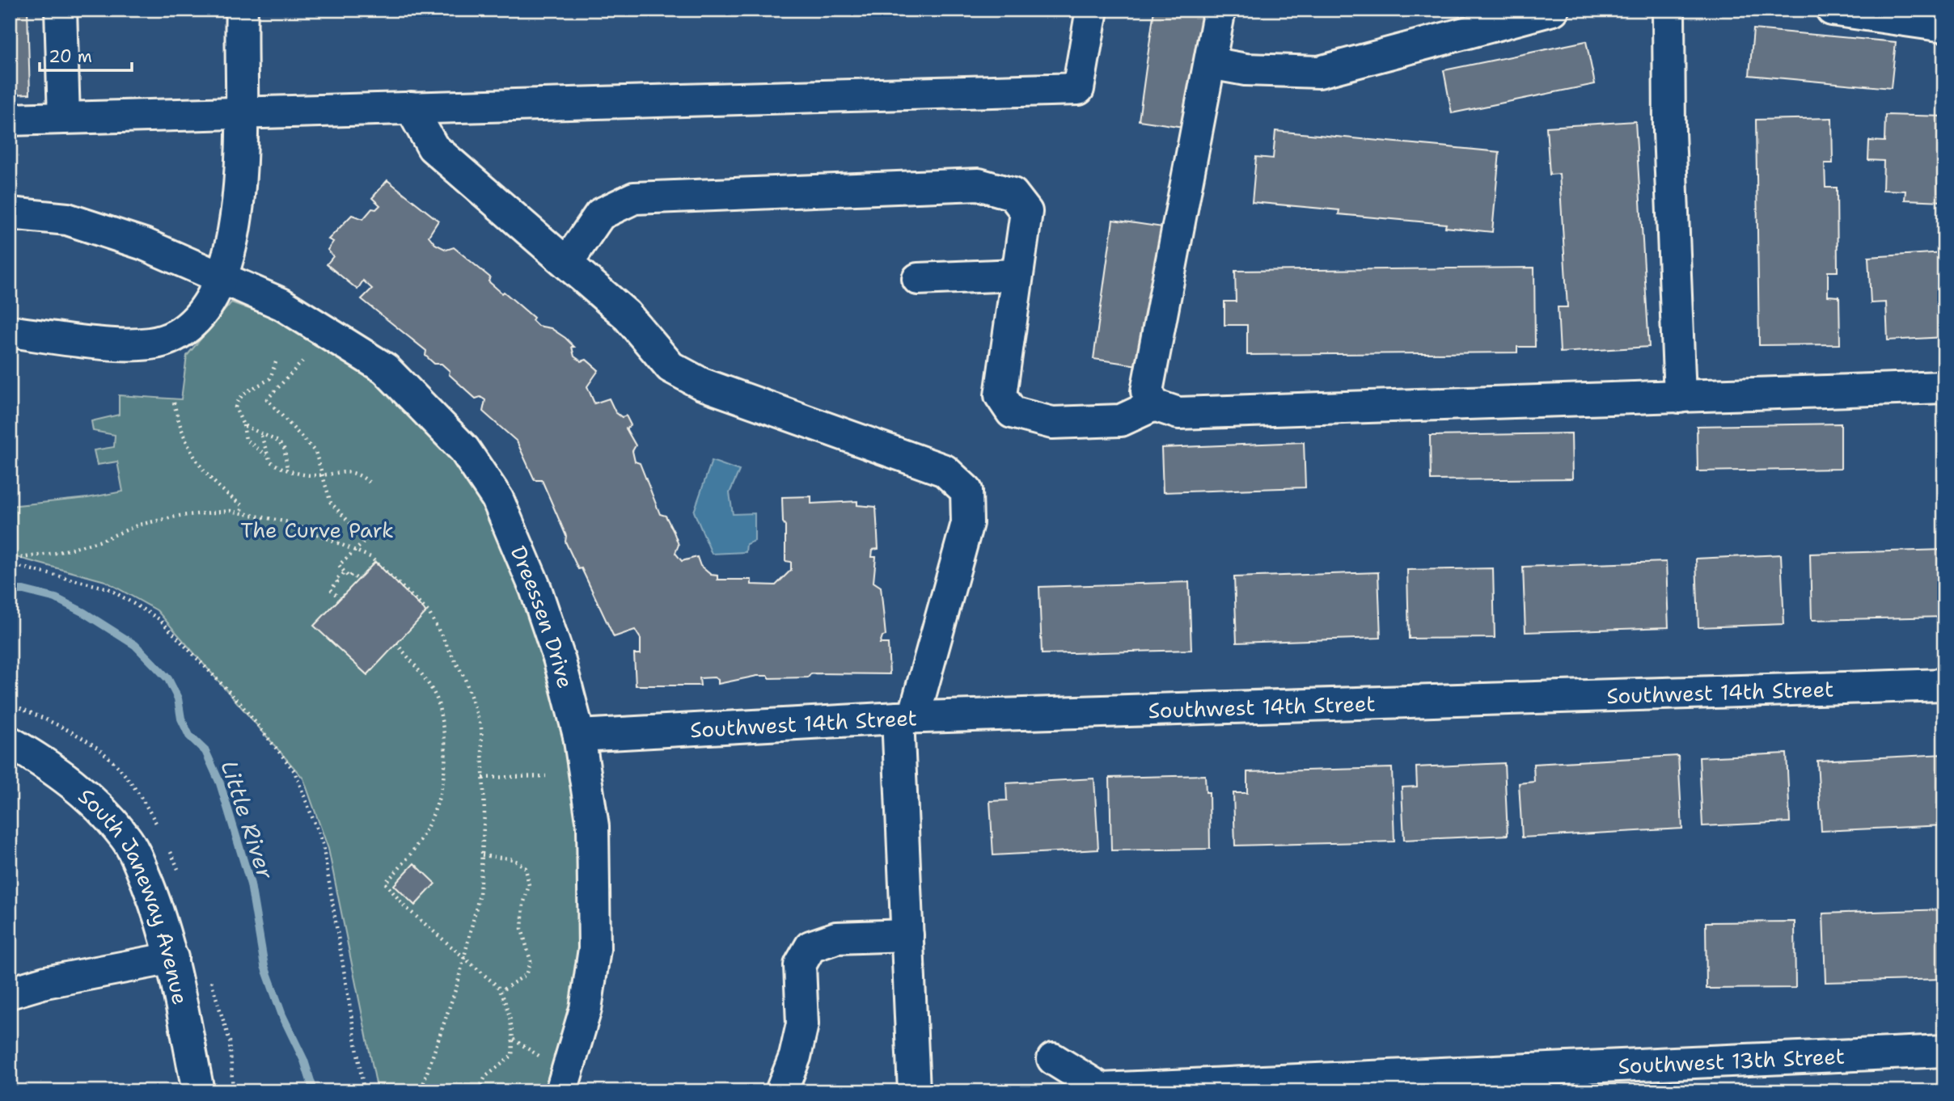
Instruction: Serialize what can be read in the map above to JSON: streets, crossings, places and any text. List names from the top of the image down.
{
  "streets": {
    "street": [
      "Dreessen Drive",
      "Southwest 14th Street",
      "South Janeway Avenue",
      "Southwest 13th Street"
    ]
  },
  "crossings": [
    ["Dreessen Drive", "Southwest 14th Street"]
  ],
  "water": ["Little River"],
  "parks": ["The Curve Park"],
  "scale_bar": "20 m"
}
